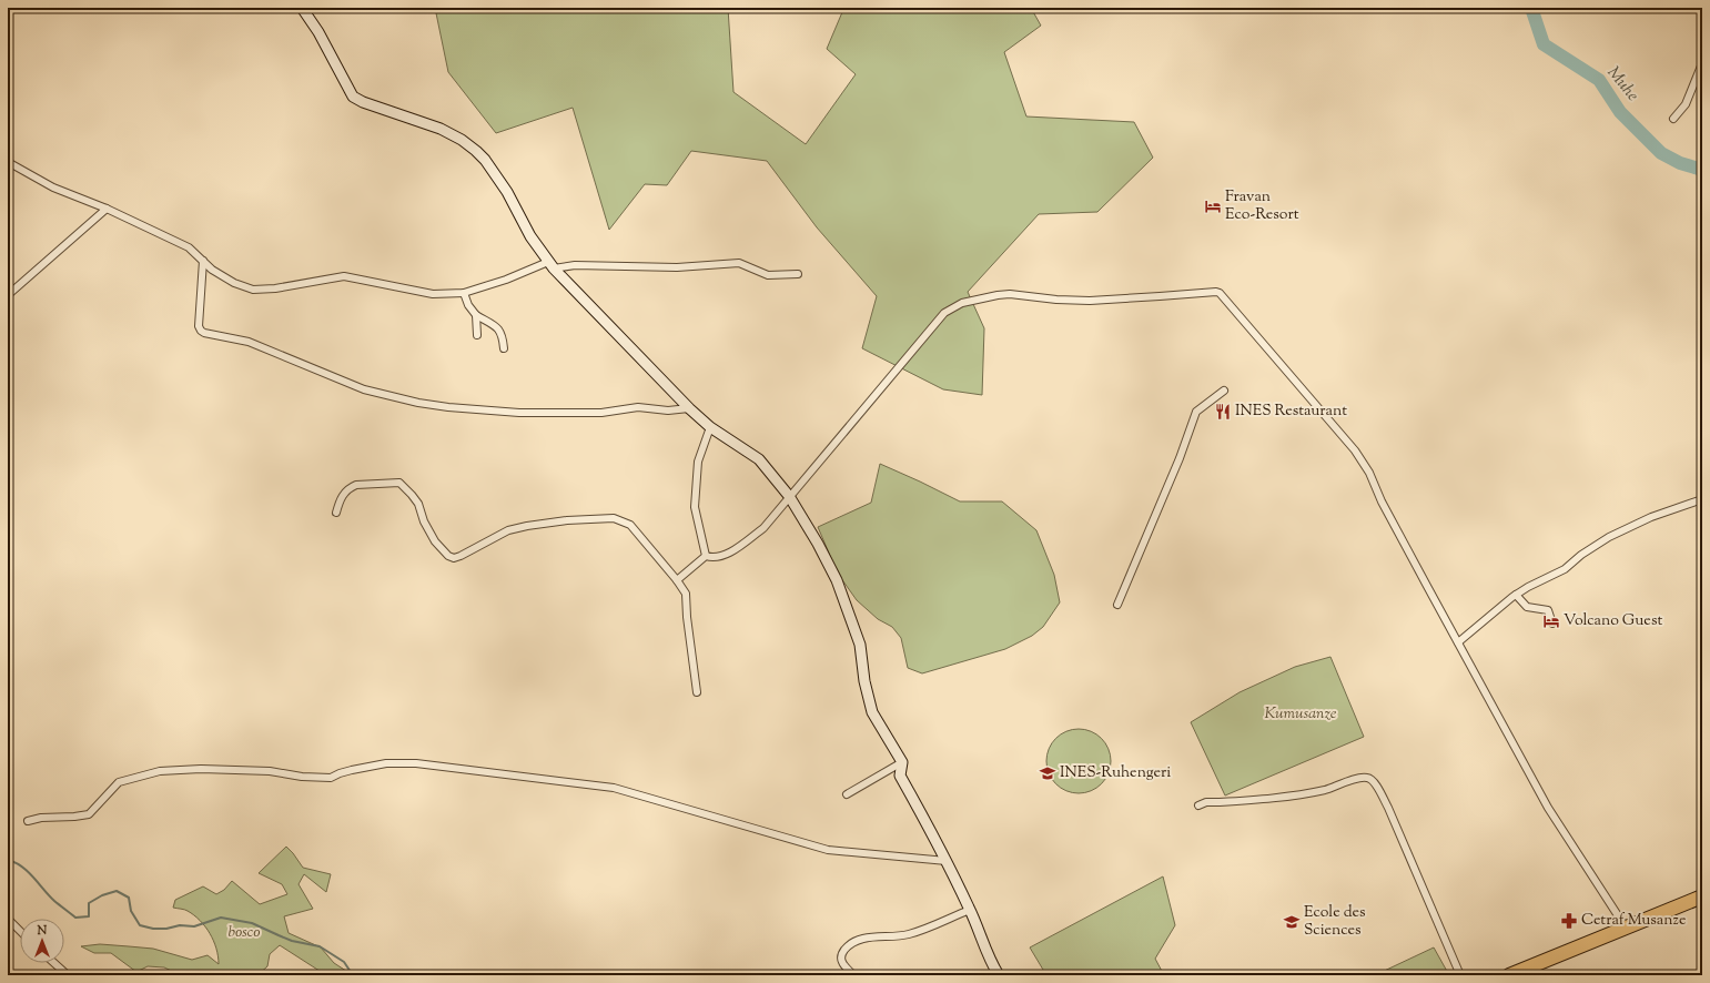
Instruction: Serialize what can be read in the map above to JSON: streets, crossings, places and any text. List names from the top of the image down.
{
  "water": ["Muhe"],
  "parks": ["Kumusanze", "bosco"],
  "places": {
    "hotel": ["Fravan Eco-Resort", "Volcano Guest"],
    "restaurant": ["INES Restaurant"],
    "school or university": ["INES-Ruhengeri", "Ecole des Sciences"],
    "pharmacy": ["Cetraf Musanze"]
  },
  "north": "top"
}
